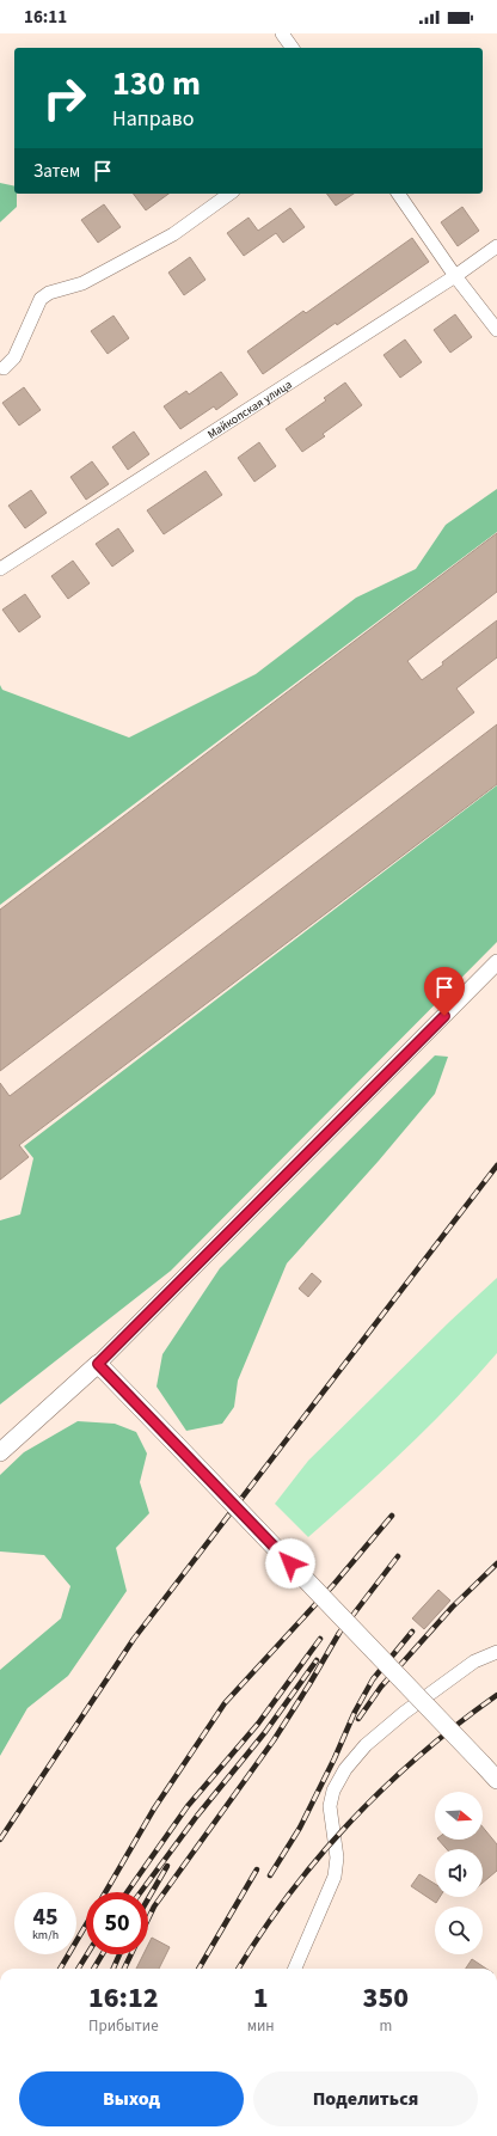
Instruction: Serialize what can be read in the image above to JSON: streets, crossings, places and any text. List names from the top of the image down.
{
  "streets": {
    "street": ["Майкопская улица"]
  },
  "north": "right",
  "page": {
    "status": "16:11",
    "turn": ["130 m", "Направо"],
    "then": "Затем",
    "speed": "45 km/h",
    "limit": "50",
    "eta": [
      "16:12",
      "Прибытие",
      "1",
      "мин",
      "350",
      "m"
    ],
    "buttons": ["Выход", "Поделиться"]
  }
}
